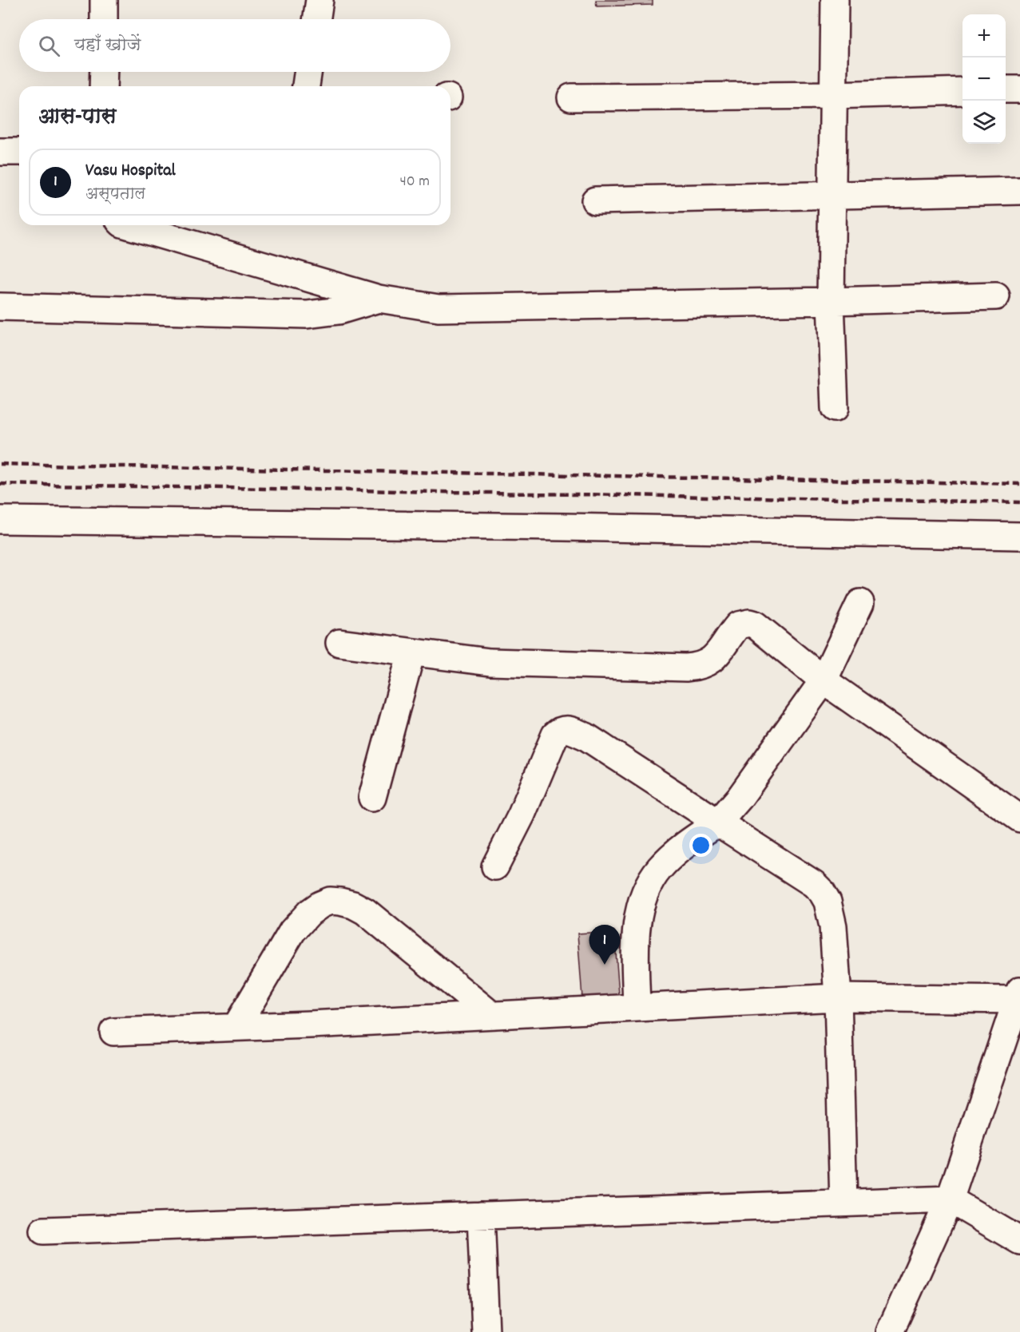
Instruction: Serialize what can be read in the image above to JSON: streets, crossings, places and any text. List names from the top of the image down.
{
  "page": {
    "map_buttons": ["+", "−"],
    "search": "यहाँ खोजें",
    "heading": "आस-पास",
    "list": [
      {
        "mark": "1",
        "name": "Vasu Hospital",
        "note": "अस्पताल",
        "value": "40 m"
      }
    ],
    "pins": "1"
  }
}
